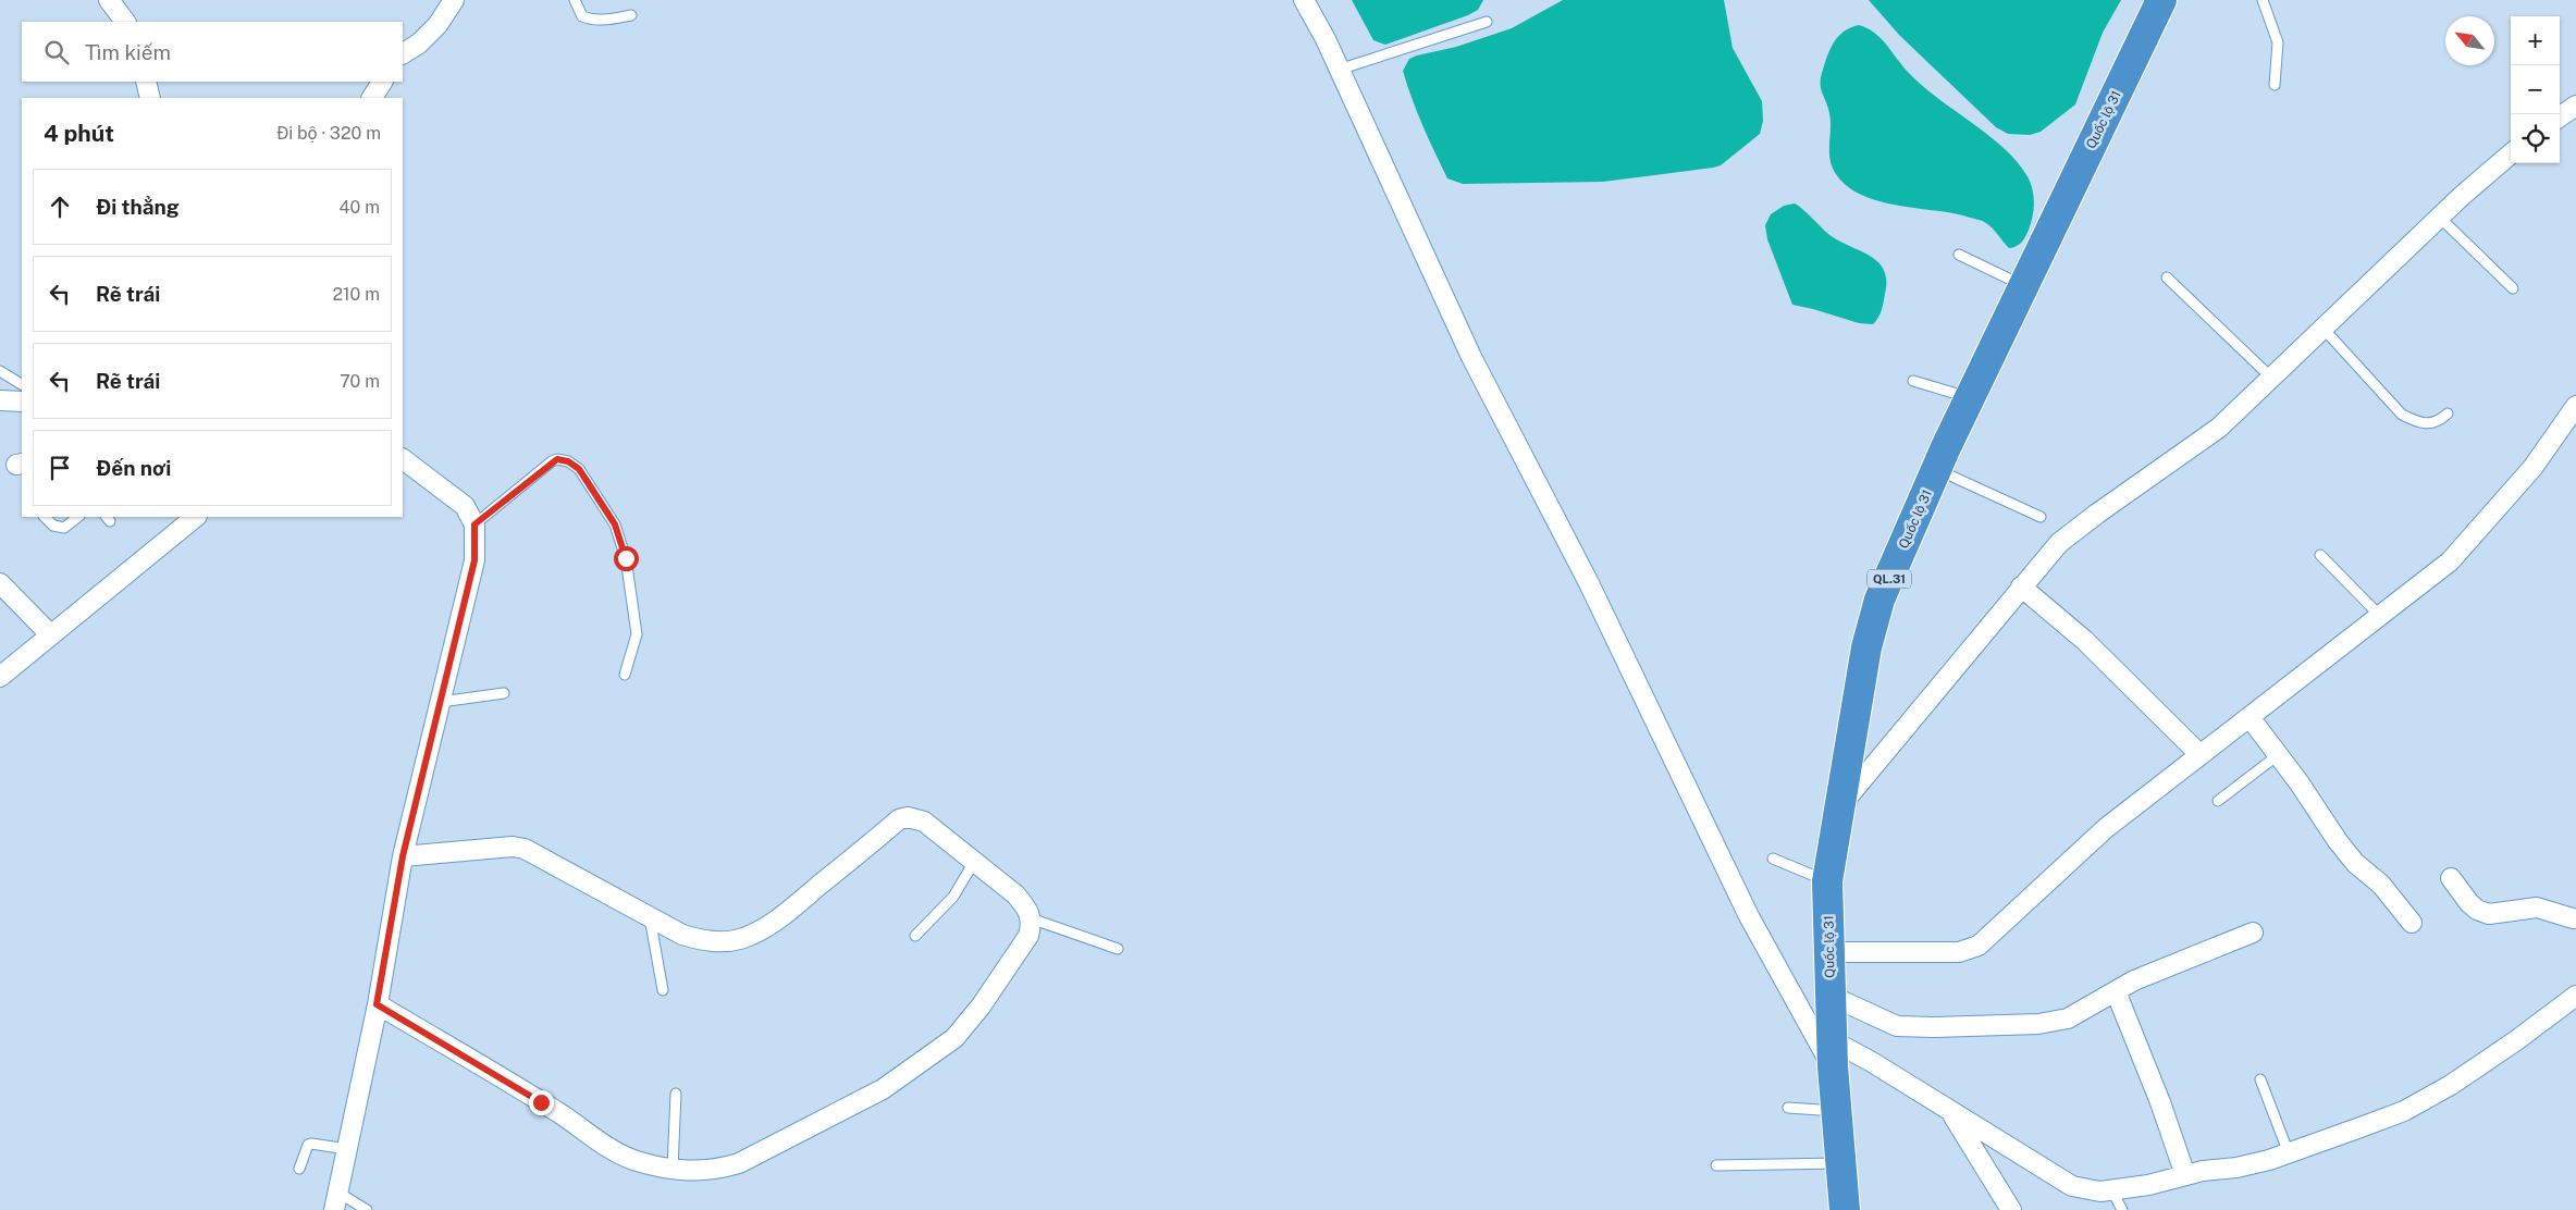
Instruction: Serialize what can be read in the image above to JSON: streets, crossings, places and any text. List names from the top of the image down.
{
  "streets": {
    "highway": ["Quốc lộ 31", "QL.31"]
  },
  "north": "top left",
  "page": {
    "map_buttons": ["+", "−"],
    "search": "Tìm kiếm",
    "heading": ["4 phút", "Đi bộ · 320 m"],
    "list": [
      ["Đi thẳng", "40 m"],
      ["Rẽ trái", "210 m"],
      ["Rẽ trái", "70 m"],
      "Đến nơi"
    ]
  }
}
